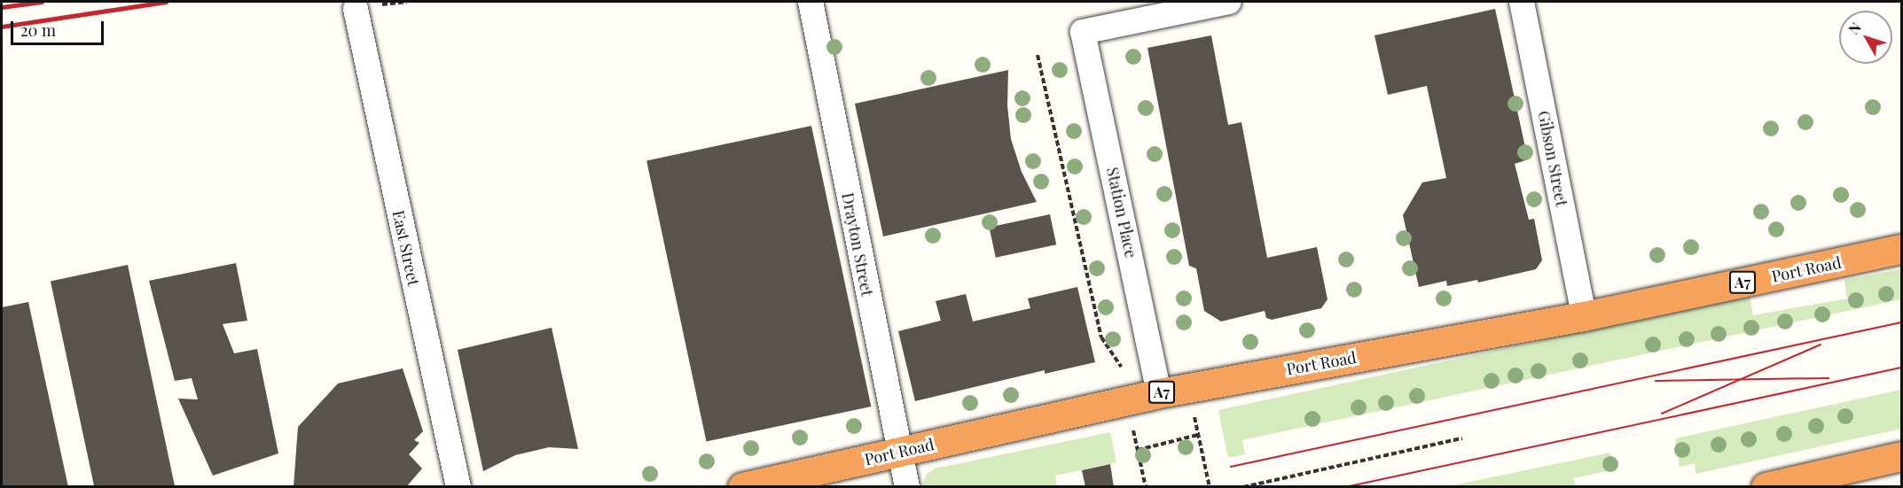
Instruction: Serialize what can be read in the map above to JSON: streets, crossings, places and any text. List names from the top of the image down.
{
  "streets": {
    "highway": ["Port Road", "A7"],
    "street": [
      "Gibson Street",
      "Station Place",
      "Drayton Street",
      "East Street"
    ]
  },
  "crossings": [
    ["Gibson Street", "Port Road"],
    ["Station Place", "Port Road"],
    ["Drayton Street", "Port Road"]
  ],
  "scale_bar": "20 m",
  "north": "top left"
}
